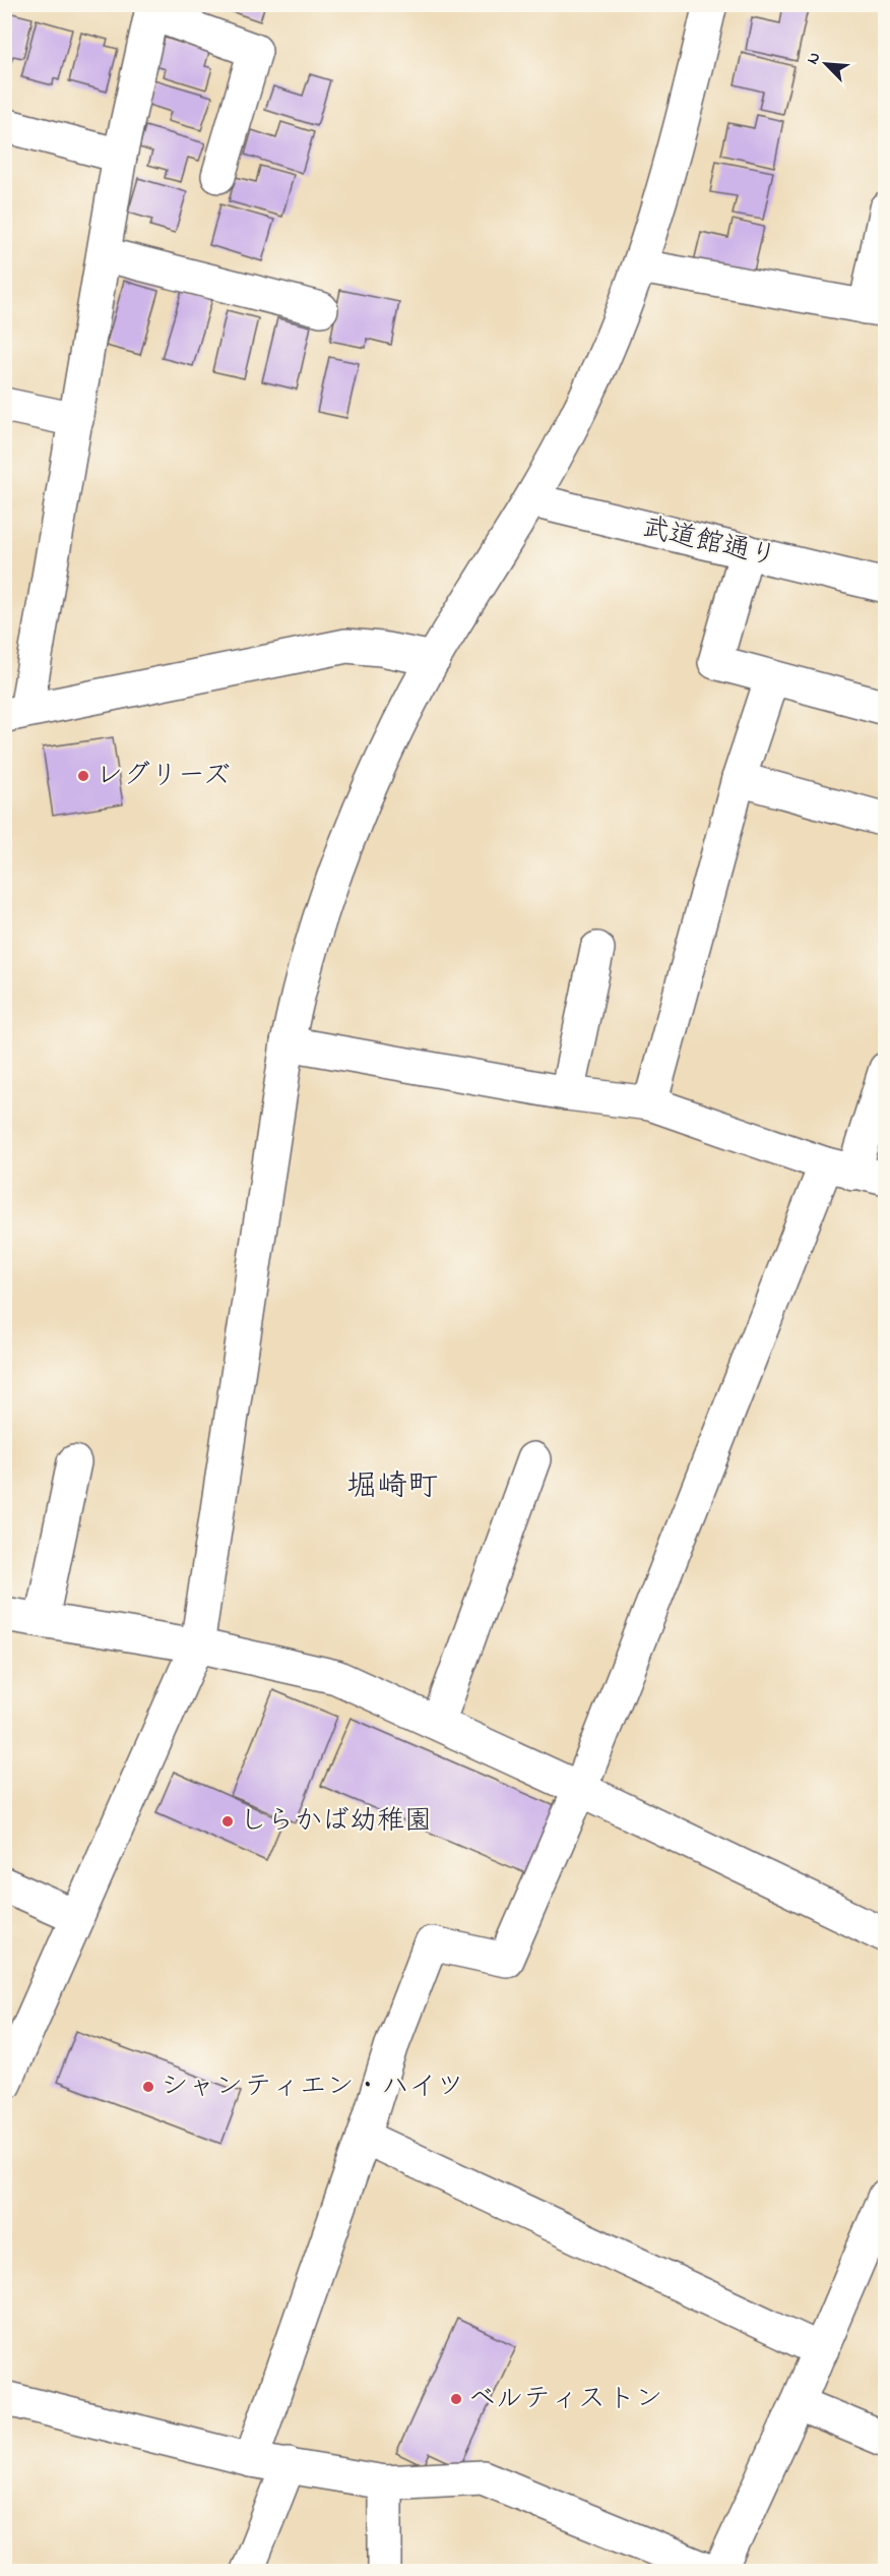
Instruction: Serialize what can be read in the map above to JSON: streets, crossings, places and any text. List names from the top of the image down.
{
  "streets": {
    "street": ["武道館通り"]
  },
  "districts": ["堀崎町"],
  "places": [
    "レグリーズ",
    "しらかば幼稚園",
    "シャンティエン・ハイツ",
    "ベルティストン"
  ],
  "north": "top left"
}
